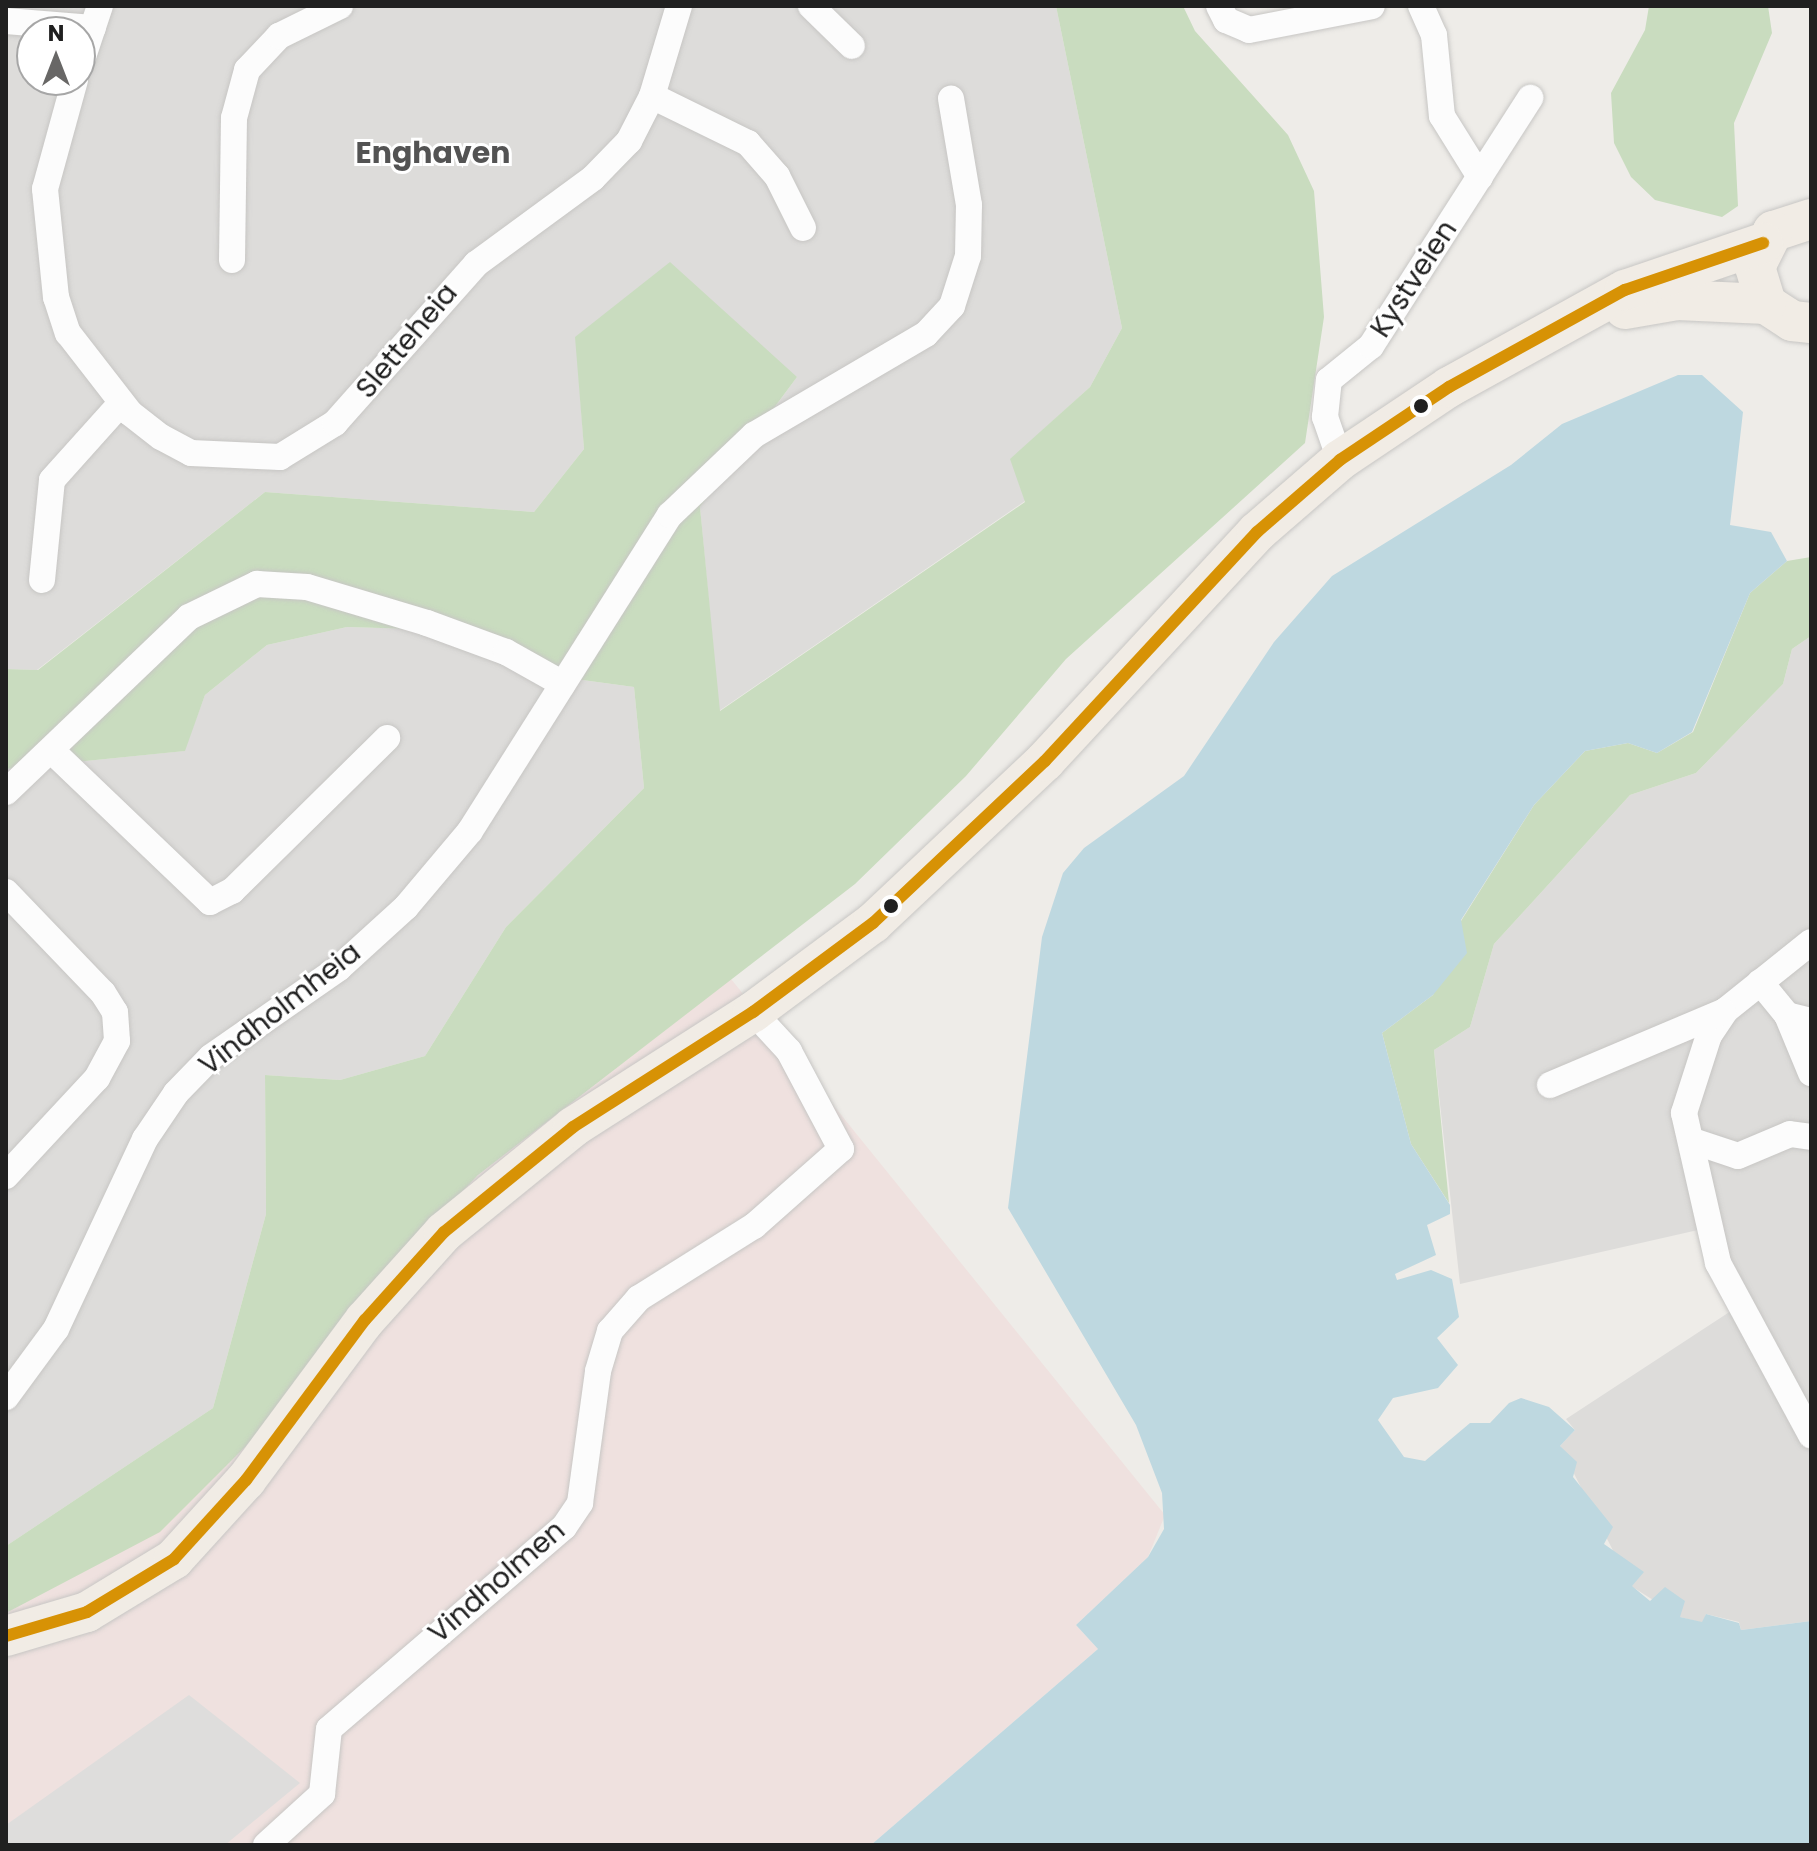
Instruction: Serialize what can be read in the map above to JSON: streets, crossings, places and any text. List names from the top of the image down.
{
  "streets": {
    "street": [
      "Kystveien",
      "Sletteheia",
      "Vindholmheia",
      "Vindholmen"
    ]
  },
  "districts": ["Enghaven"],
  "north": "top"
}
